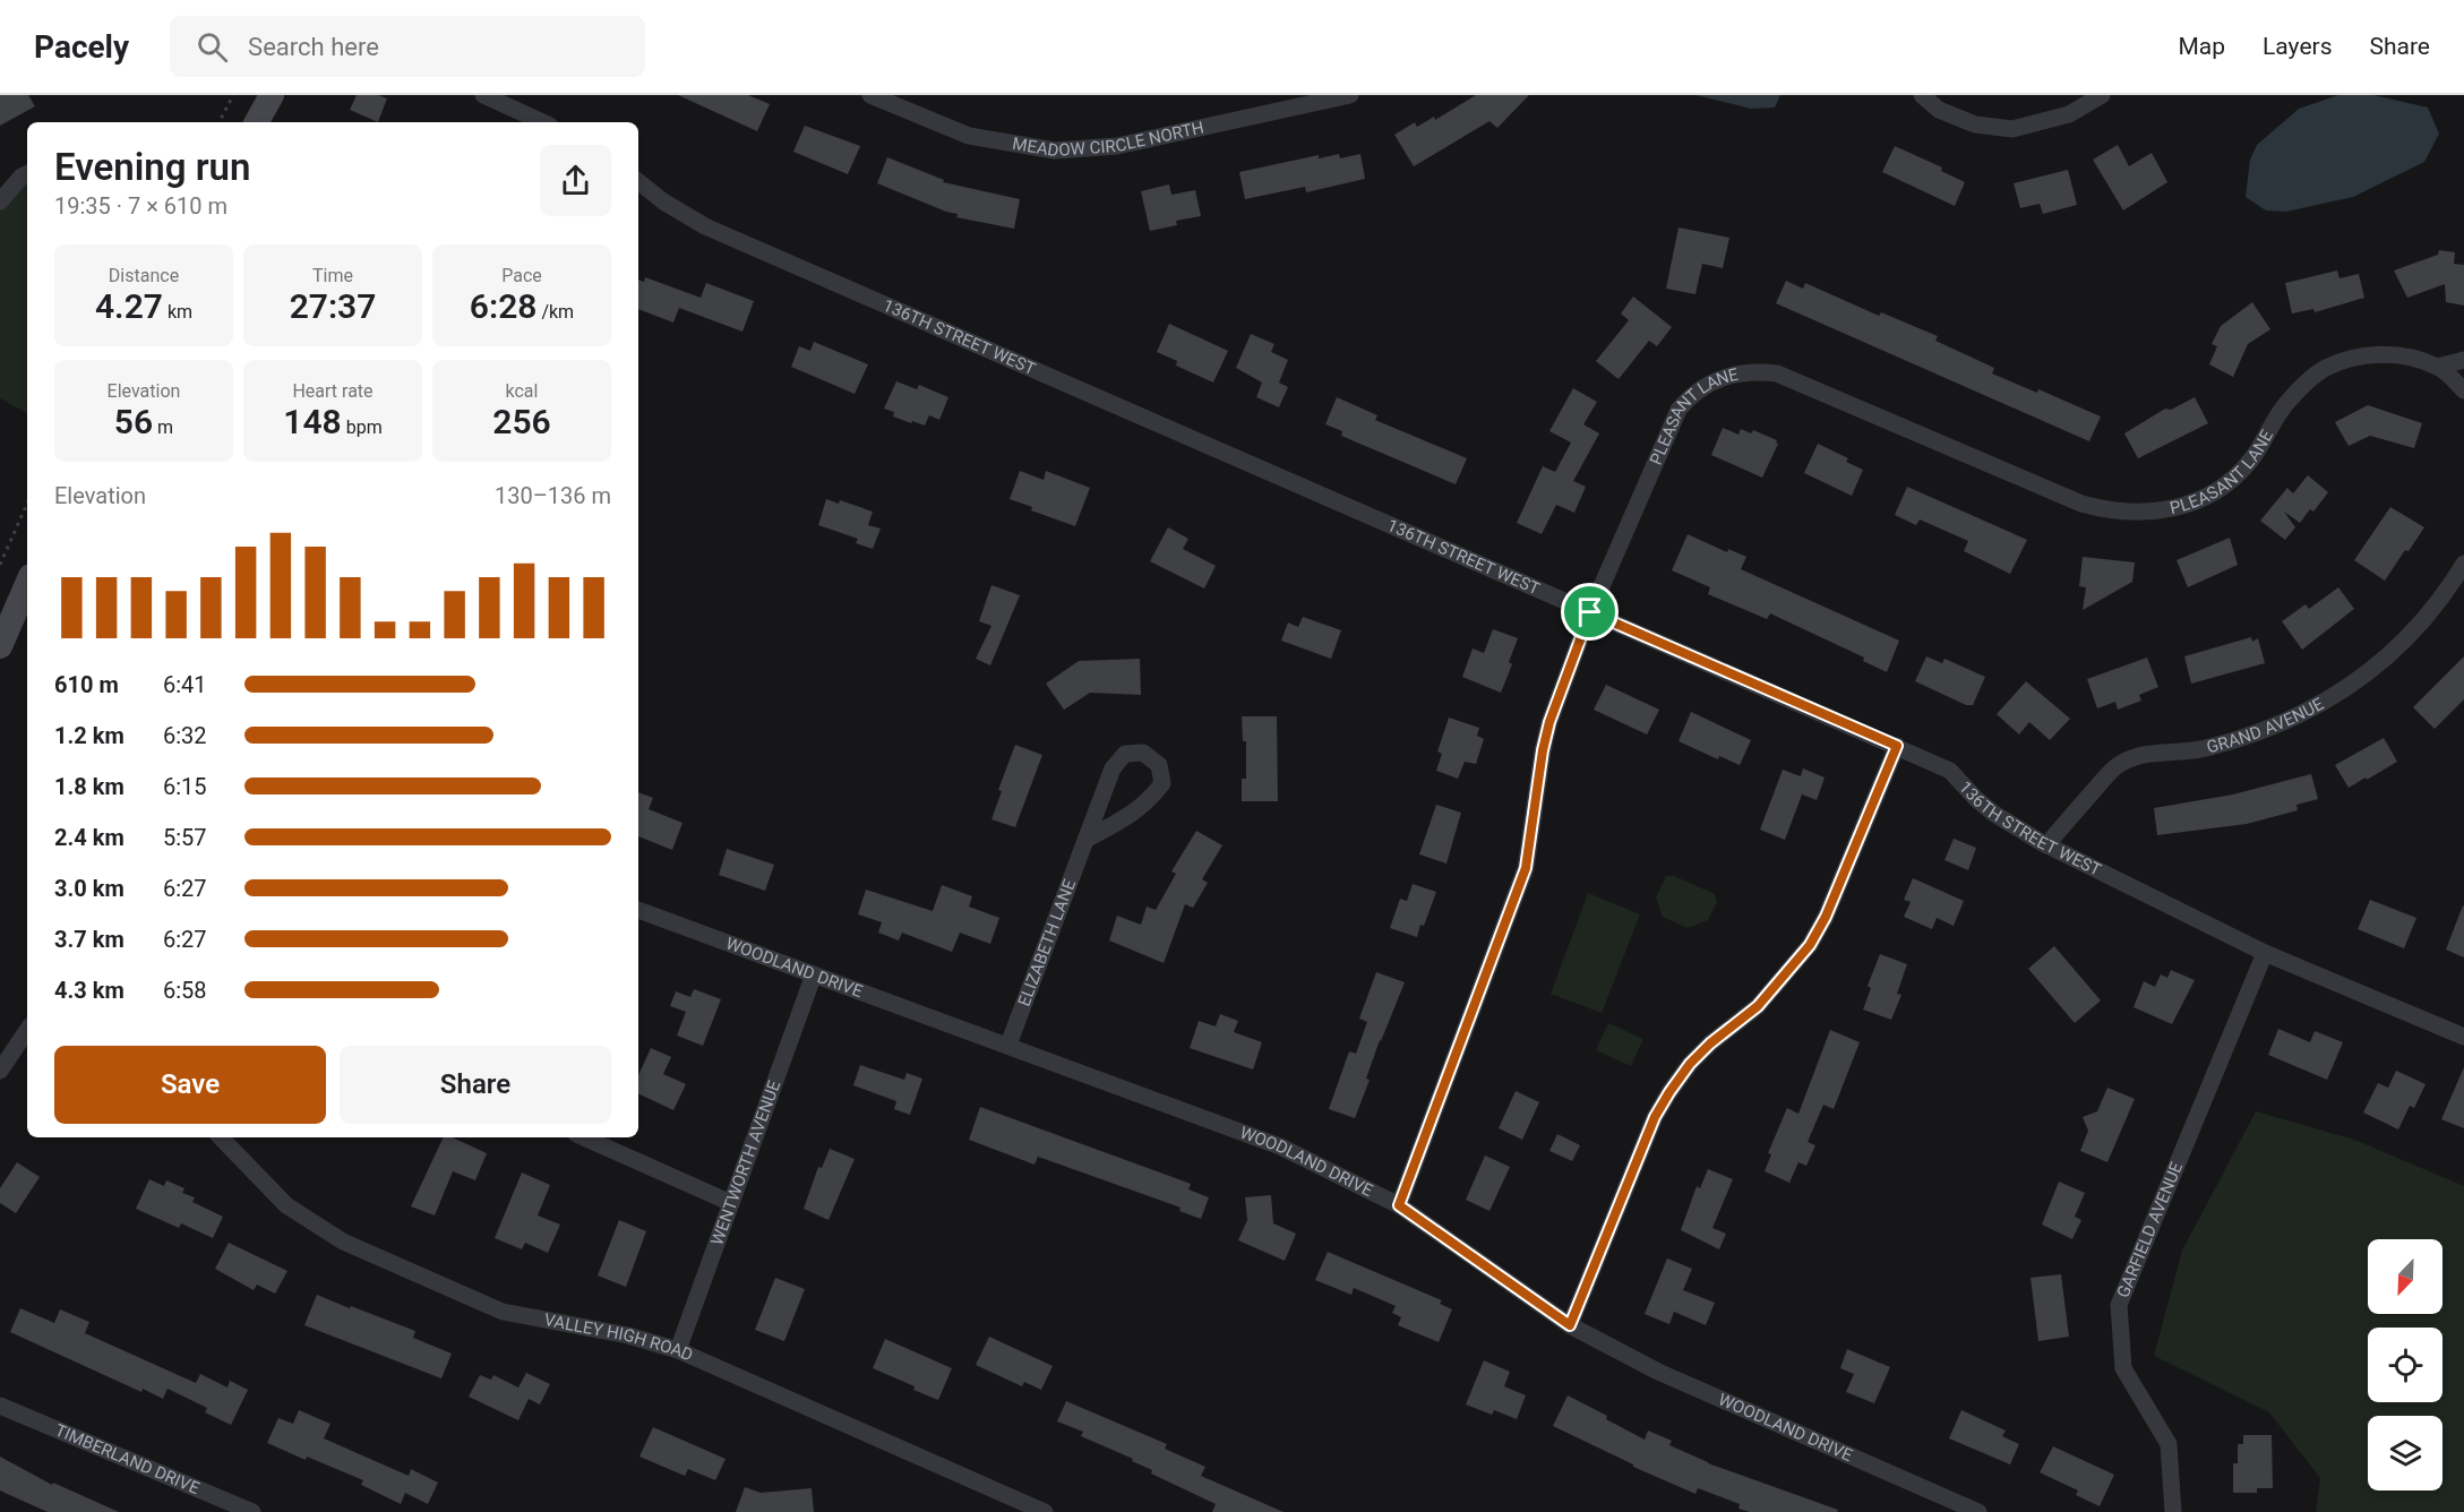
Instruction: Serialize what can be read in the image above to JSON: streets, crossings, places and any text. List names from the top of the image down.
{
  "streets": {
    "street": [
      "MEADOW CIRCLE NORTH",
      "136TH STREET WEST",
      "PLEASANT LANE",
      "GRAND AVENUE",
      "ELIZABETH LANE",
      "WOODLAND DRIVE",
      "WENTWORTH AVENUE",
      "GARFIELD AVENUE",
      "VALLEY HIGH ROAD",
      "TIMBERLAND DRIVE"
    ]
  },
  "crossings": [
    ["136TH STREET WEST", "PLEASANT LANE"],
    ["136TH STREET WEST", "GRAND AVENUE"],
    ["136TH STREET WEST", "GARFIELD AVENUE"],
    ["PLEASANT LANE", "WOODLAND DRIVE"],
    ["ELIZABETH LANE", "WOODLAND DRIVE"],
    ["WOODLAND DRIVE", "WENTWORTH AVENUE"],
    ["WENTWORTH AVENUE", "VALLEY HIGH ROAD"]
  ],
  "north": "bottom left",
  "page": {
    "header": "Pacely",
    "search": "Search here",
    "nav": ["Map", "Layers", "Share"],
    "heading": ["Evening run", "19:35 · 7 × 610 m"],
    "stats": [
      ["Distance", "4.27 km"],
      ["Time", "27:37"],
      ["Pace", "6:28 /km"],
      ["Elevation", "56 m"],
      ["Heart rate", "148 bpm"],
      ["kcal", "256"]
    ],
    "chart": ["Elevation", "130–136 m"],
    "list": [
      {
        "name": "610 m",
        "note": "6:41"
      },
      {
        "name": "1.2 km",
        "note": "6:32"
      },
      {
        "name": "1.8 km",
        "note": "6:15"
      },
      {
        "name": "2.4 km",
        "note": "5:57"
      },
      {
        "name": "3.0 km",
        "note": "6:27"
      },
      {
        "name": "3.7 km",
        "note": "6:27"
      },
      {
        "name": "4.3 km",
        "note": "6:58"
      }
    ],
    "buttons": ["Save", "Share"]
  }
}
